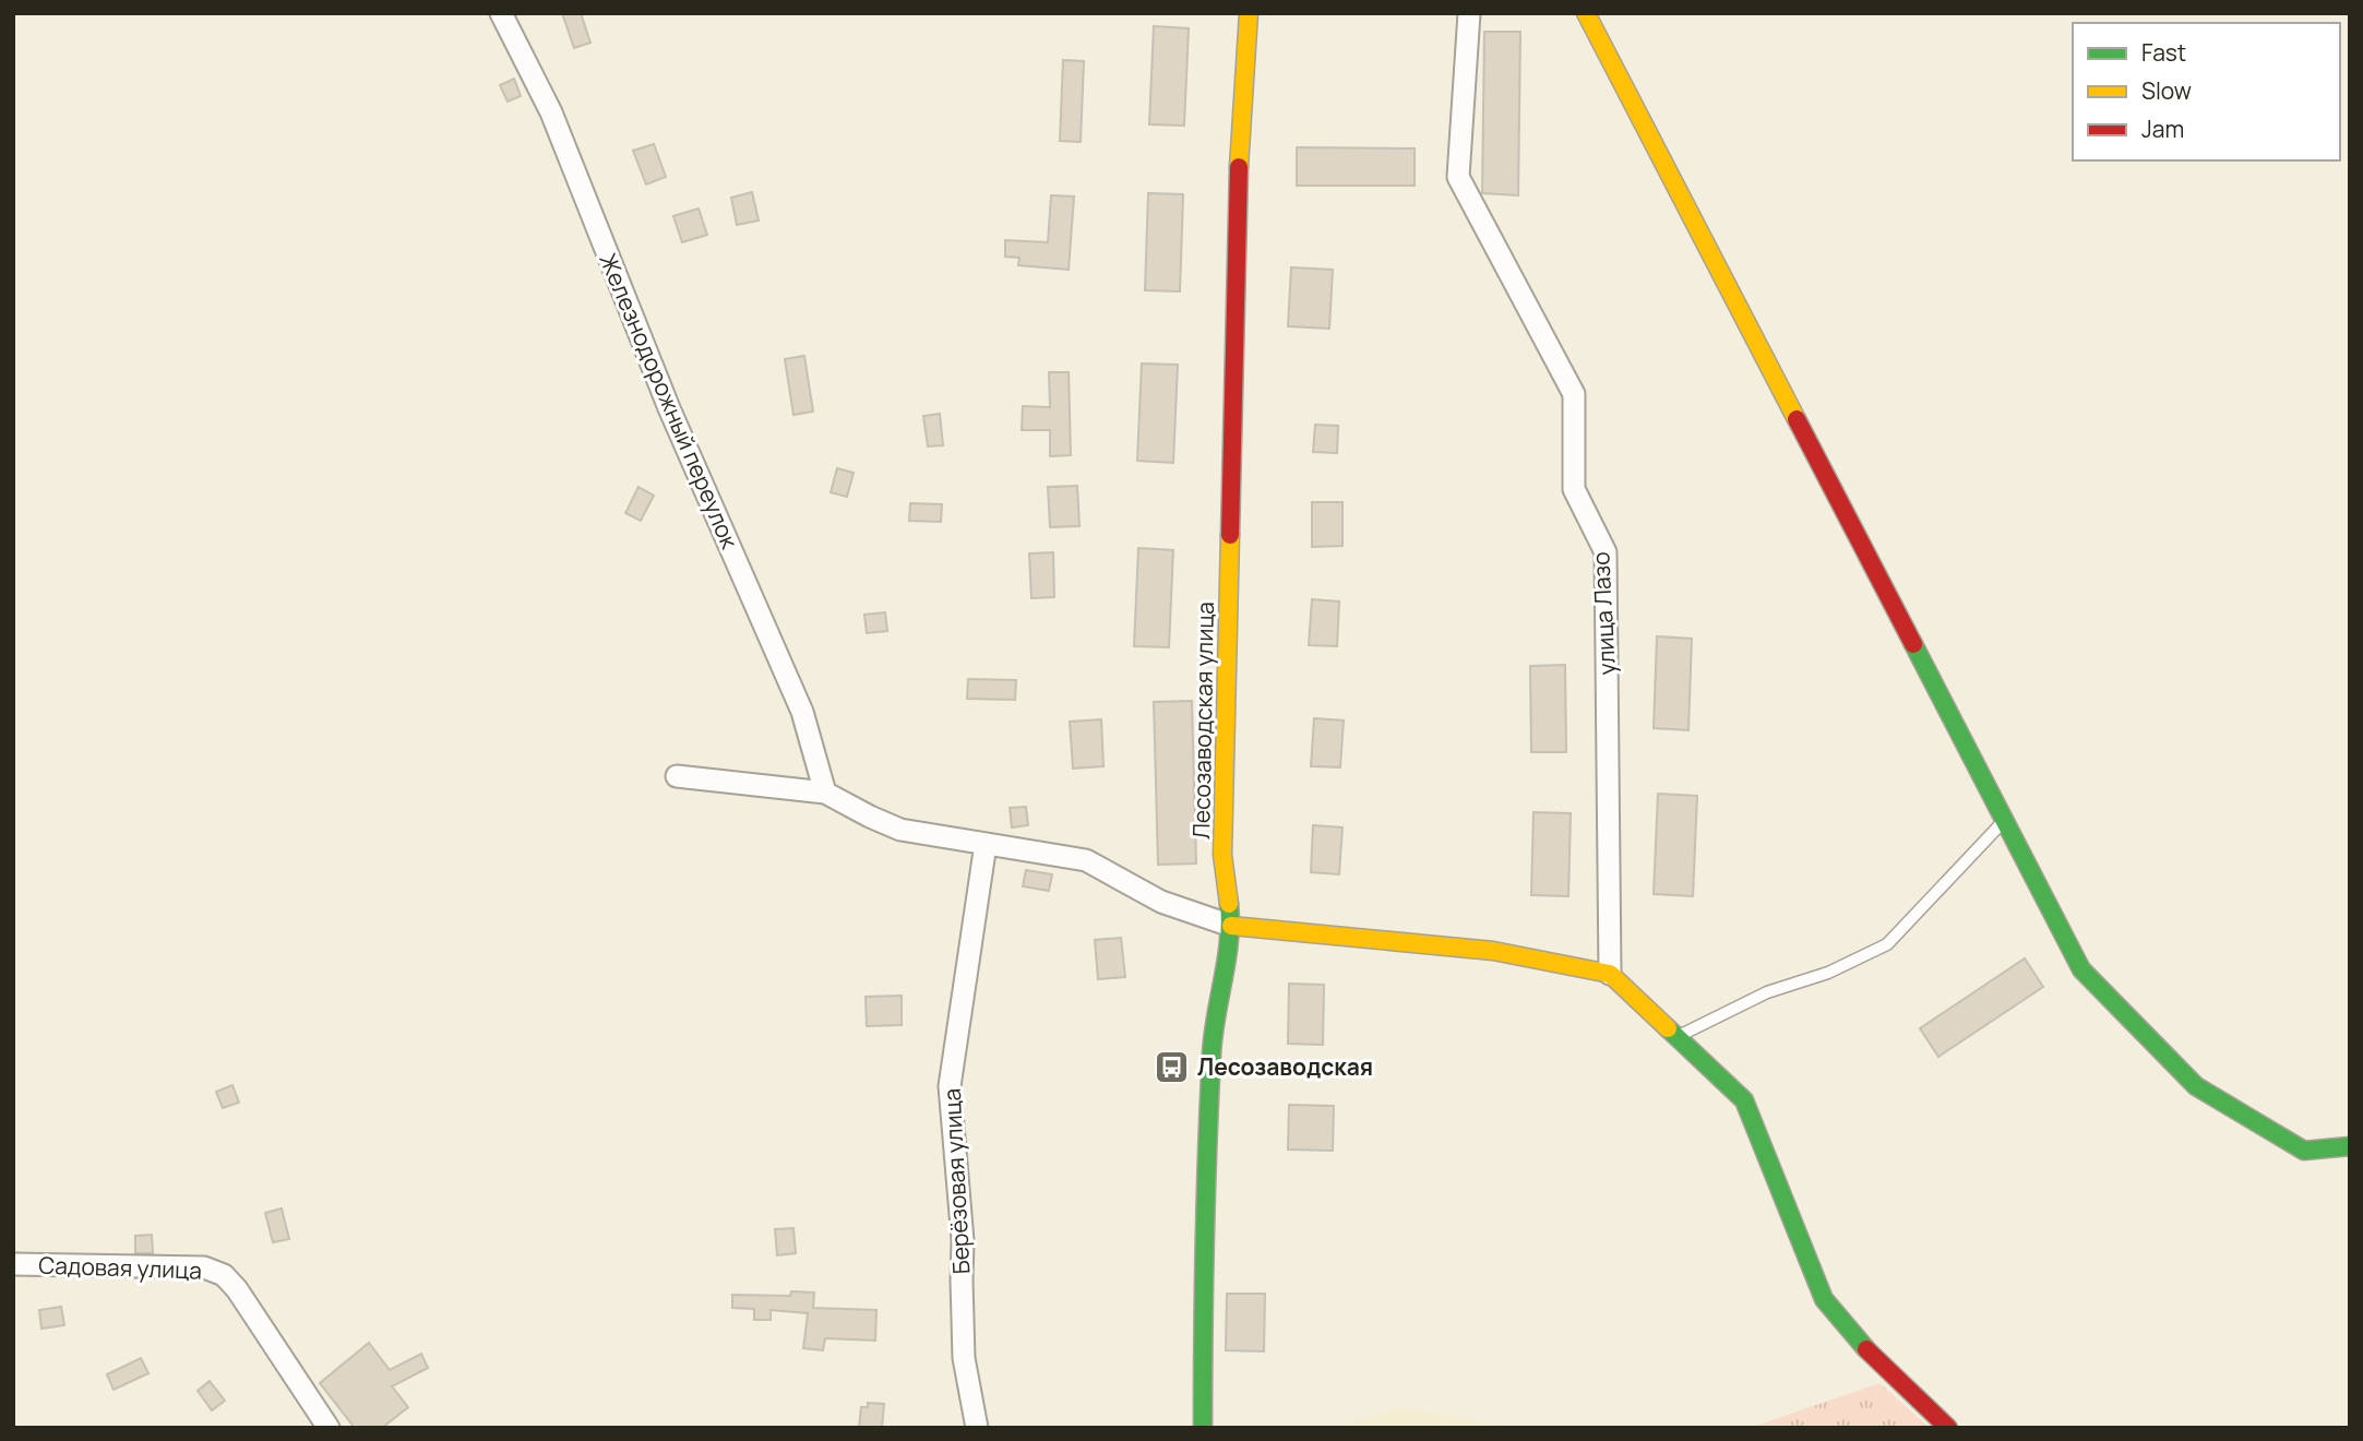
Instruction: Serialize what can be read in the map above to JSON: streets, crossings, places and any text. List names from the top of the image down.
{
  "streets": {
    "street": [
      "Железнодорожный переулок",
      "улица Лазо",
      "Лесозаводская улица",
      "Берёзовая улица",
      "Садовая улица"
    ]
  },
  "places": {
    "bus stop": ["Лесозаводская"]
  },
  "legend": ["Fast", "Slow", "Jam"]
}
